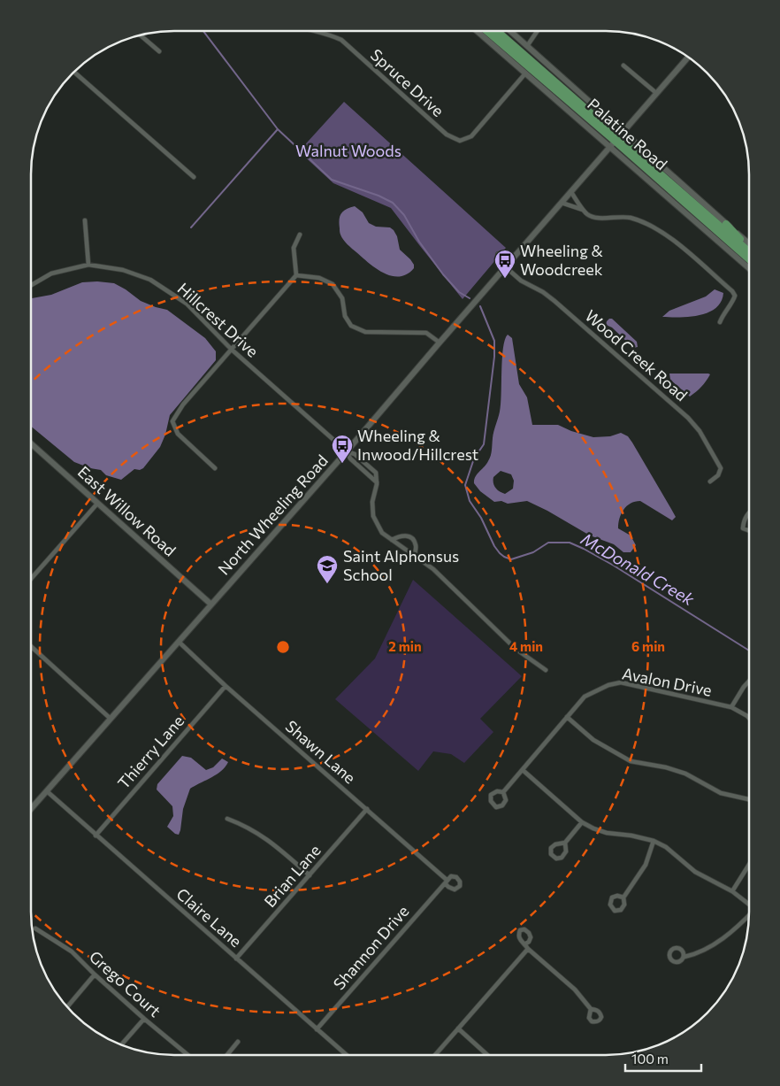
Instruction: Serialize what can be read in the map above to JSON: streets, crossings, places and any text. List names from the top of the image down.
{
  "streets": {
    "highway": ["Palatine Road"],
    "main road": ["East Willow Road", "North Wheeling Road"],
    "street": [
      "Spruce Drive",
      "Hillcrest Drive",
      "Wood Creek Road",
      "Avalon Drive",
      "Thierry Lane",
      "Shawn Lane",
      "Brian Lane",
      "Claire Lane",
      "Shannon Drive",
      "Grego Court"
    ]
  },
  "crossings": [
    ["Palatine Road", "North Wheeling Road"],
    ["Hillcrest Drive", "North Wheeling Road"],
    ["Wood Creek Road", "North Wheeling Road"],
    ["East Willow Road", "North Wheeling Road"],
    ["North Wheeling Road", "Shawn Lane"],
    ["North Wheeling Road", "Claire Lane"],
    ["Thierry Lane", "Shawn Lane"],
    ["Thierry Lane", "Claire Lane"],
    ["Shawn Lane", "Brian Lane"],
    ["Shawn Lane", "Shannon Drive"],
    ["Brian Lane", "Claire Lane"],
    ["Claire Lane", "Shannon Drive"]
  ],
  "water": ["McDonald Creek"],
  "parks": ["Walnut Woods"],
  "places": {
    "bus stop": ["Wheeling & Woodcreek", "Wheeling & Inwood/Hillcrest"],
    "school or university": ["Saint Alphonsus School"]
  },
  "scale_bar": "100 m",
  "rings": ["2 min", "4 min", "6 min"]
}
